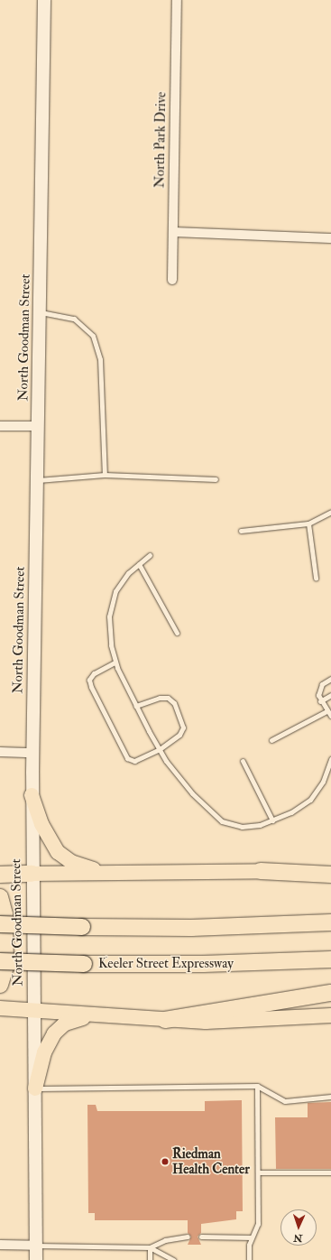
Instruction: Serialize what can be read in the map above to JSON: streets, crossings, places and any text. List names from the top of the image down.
{
  "streets": {
    "highway": ["Keeler Street Expressway"],
    "main road": ["North Goodman Street"],
    "street": ["North Park Drive"]
  },
  "places": ["Riedman Health Center"],
  "north": "bottom"
}
